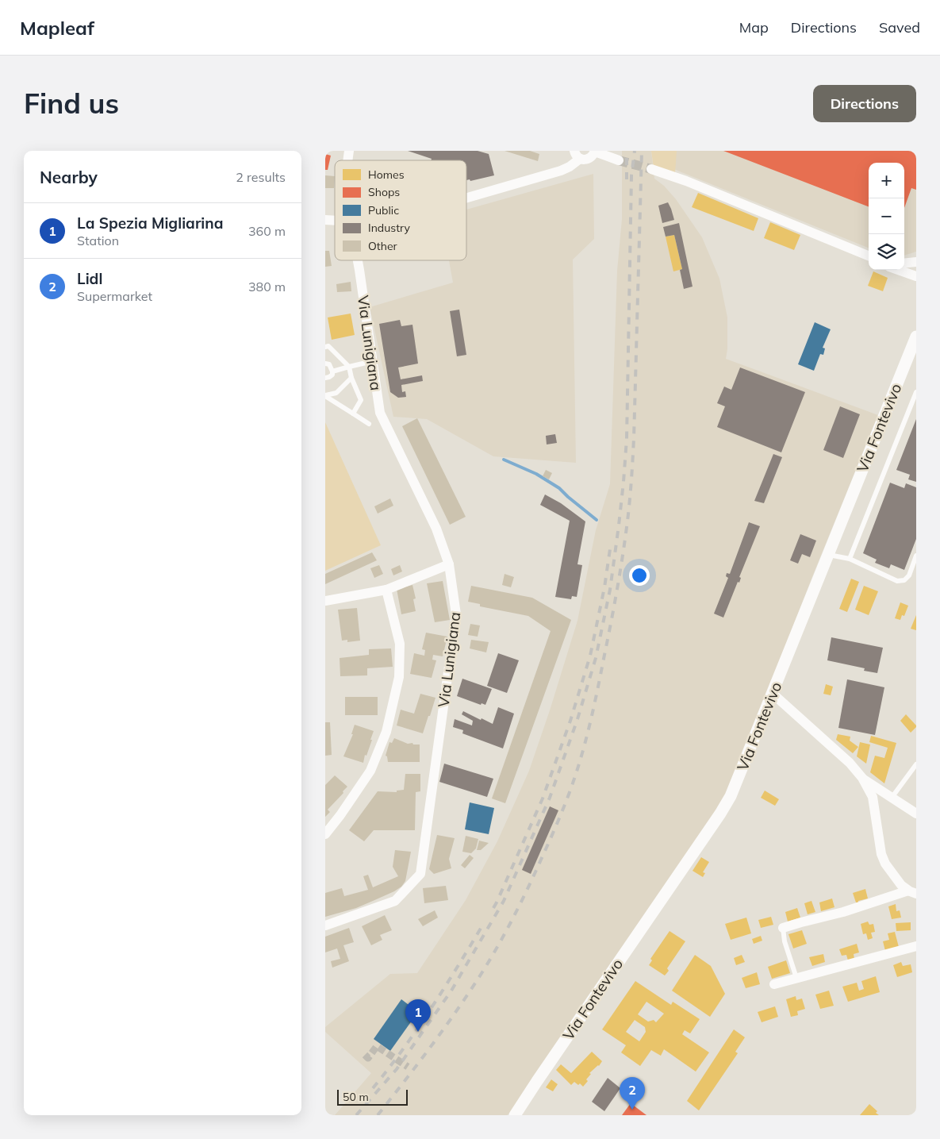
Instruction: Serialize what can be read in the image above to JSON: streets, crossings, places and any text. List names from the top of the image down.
{
  "streets": {
    "street": ["Via Lunigiana", "Via Fontevivo"]
  },
  "legend": [
    "Homes",
    "Shops",
    "Public",
    "Industry",
    "Other"
  ],
  "scale_bar": "50 m",
  "page": {
    "header": "Mapleaf",
    "nav": ["Map", "Directions", "Saved"],
    "buttons": "Directions",
    "title": "Find us",
    "heading": ["Nearby", "2 results"],
    "map_buttons": ["+", "−"],
    "list": [
      {
        "mark": "1",
        "name": "La Spezia Migliarina",
        "note": "Station",
        "value": "360 m"
      },
      {
        "mark": "2",
        "name": "Lidl",
        "note": "Supermarket",
        "value": "380 m"
      }
    ],
    "pins": ["1", "2"],
    "scale": "50 m"
  }
}
